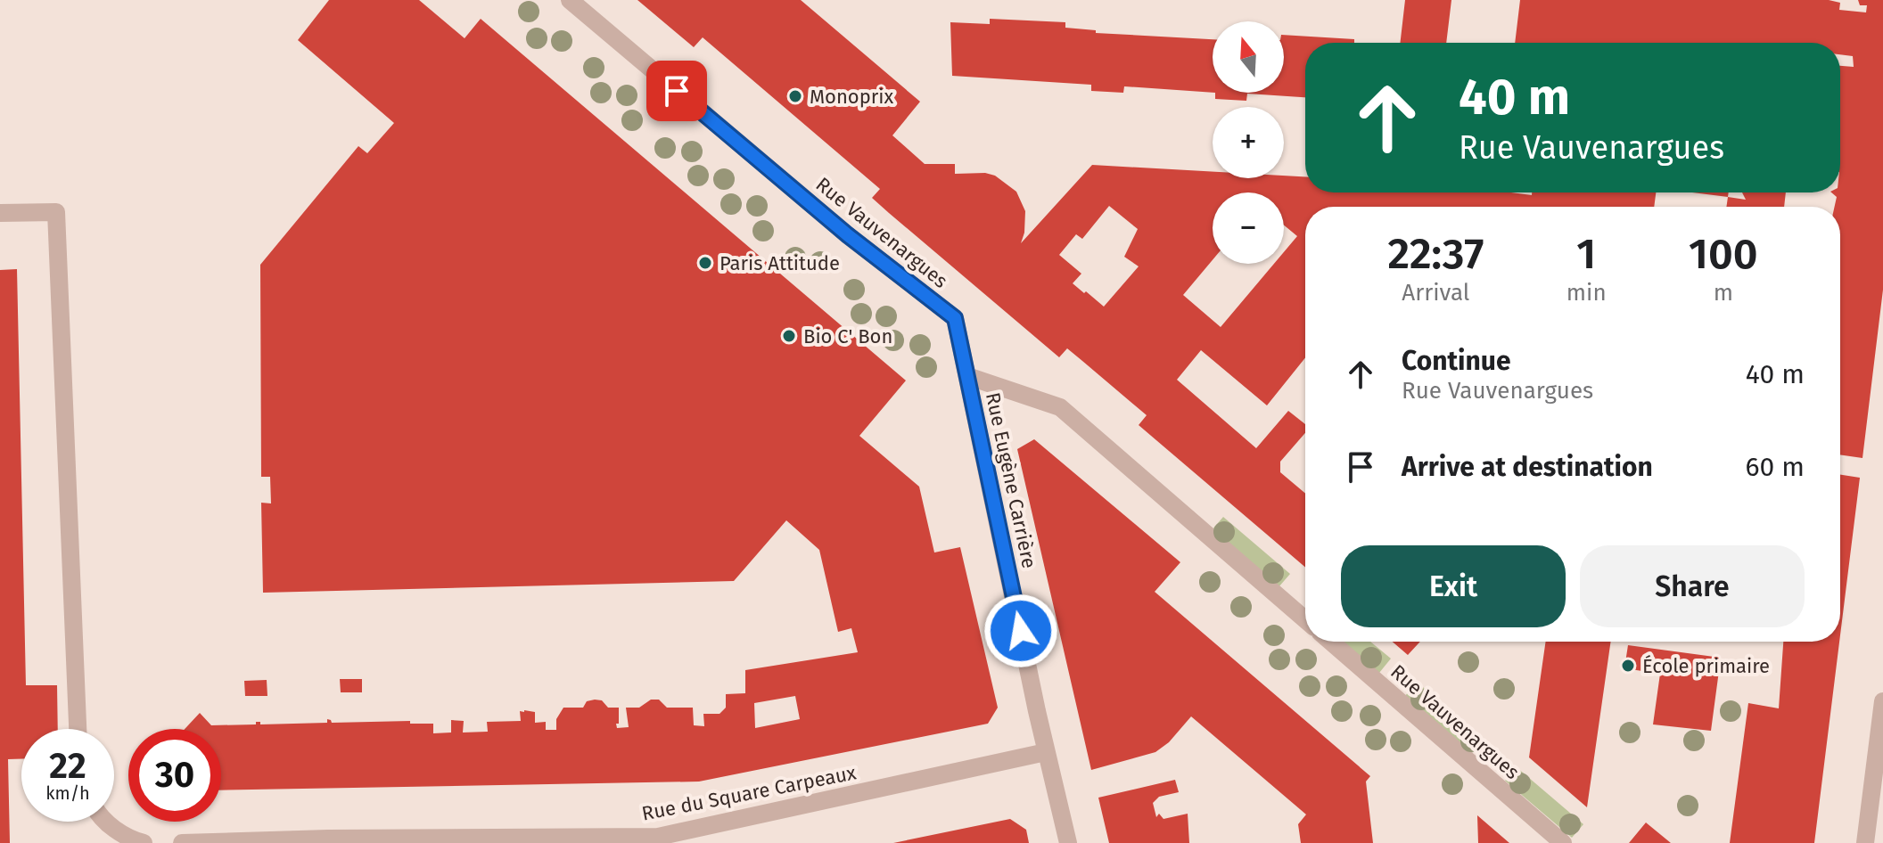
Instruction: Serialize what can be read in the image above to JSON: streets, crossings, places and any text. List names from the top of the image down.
{
  "streets": {
    "street": ["Rue Vauvenargues", "Rue Eugène Carrière", "Rue du Square Carpeaux"]
  },
  "crossings": [
    ["Rue Vauvenargues", "Rue Eugène Carrière"],
    ["Rue Eugène Carrière", "Rue du Square Carpeaux"]
  ],
  "places": [
    "Monoprix",
    "Paris Attitude",
    "Bio C' Bon",
    "École primaire"
  ],
  "north": "top",
  "page": {
    "map_buttons": ["+", "−"],
    "turn": ["40 m", "Rue Vauvenargues"],
    "eta": [
      "22:37",
      "Arrival",
      "1",
      "min",
      "100",
      "m"
    ],
    "list": [
      {
        "name": "Continue",
        "note": "Rue Vauvenargues",
        "value": "40 m"
      },
      {
        "name": "Arrive at destination",
        "value": "60 m"
      }
    ],
    "buttons": ["Exit", "Share"],
    "speed": "22 km/h",
    "limit": "30"
  }
}
